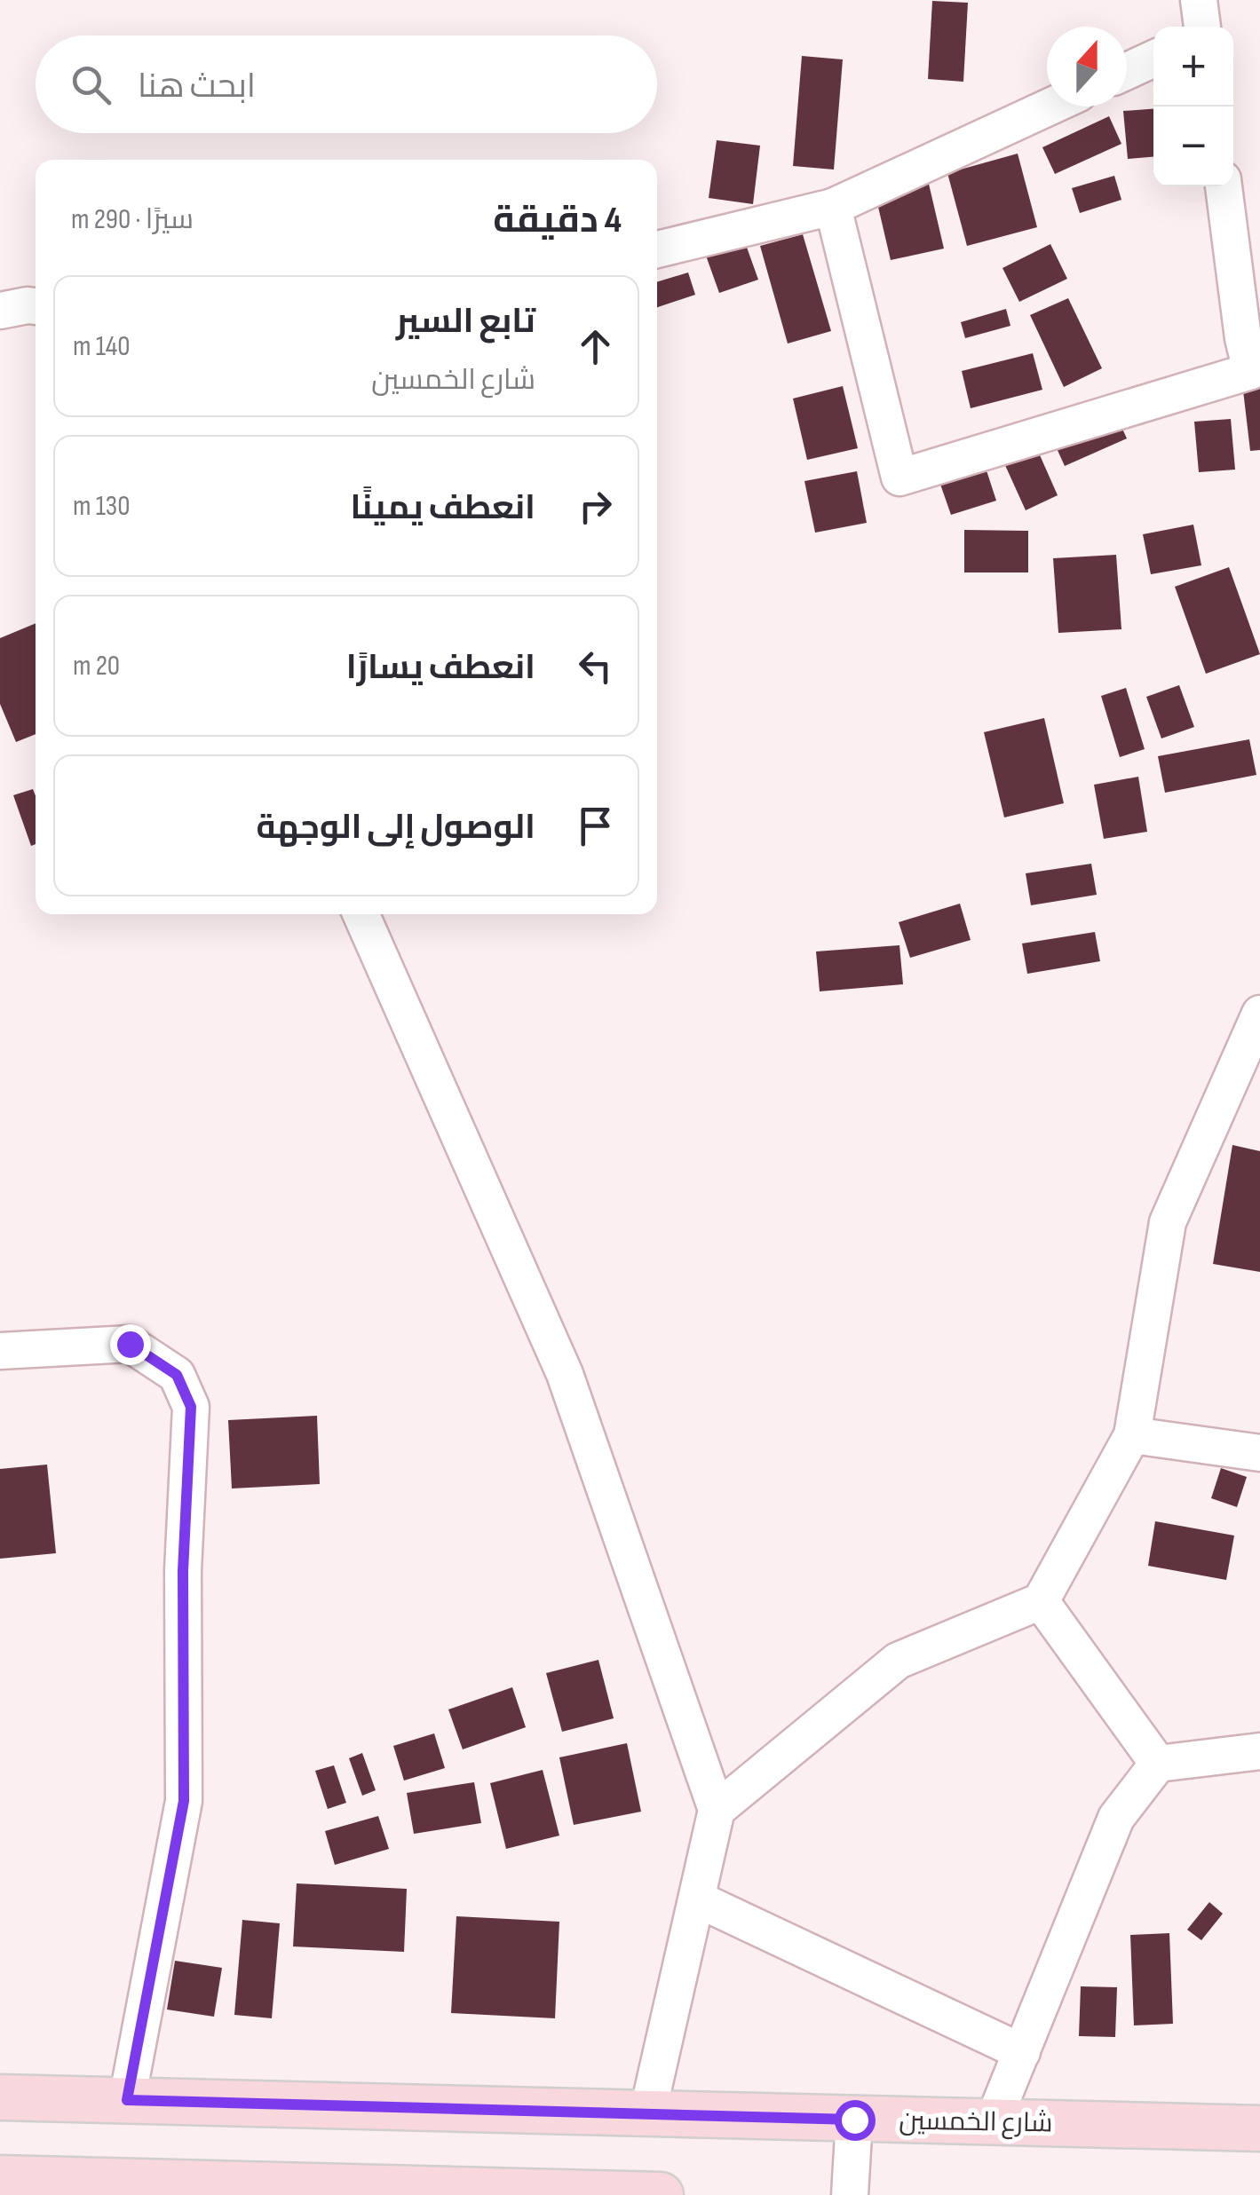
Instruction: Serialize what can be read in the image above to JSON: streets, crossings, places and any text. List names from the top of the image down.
{
  "streets": {
    "main road": ["شارع الخمسين"]
  },
  "north": "top",
  "page": {
    "map_buttons": ["+", "−"],
    "search": "ابحث هنا",
    "heading": ["4 دقيقة", "سيرًا · 290 m"],
    "list": [
      ["تابع السير", "شارع الخمسين", "140 m"],
      ["انعطف يمينًا", "130 m"],
      ["انعطف يسارًا", "20 m"],
      "الوصول إلى الوجهة"
    ]
  }
}
